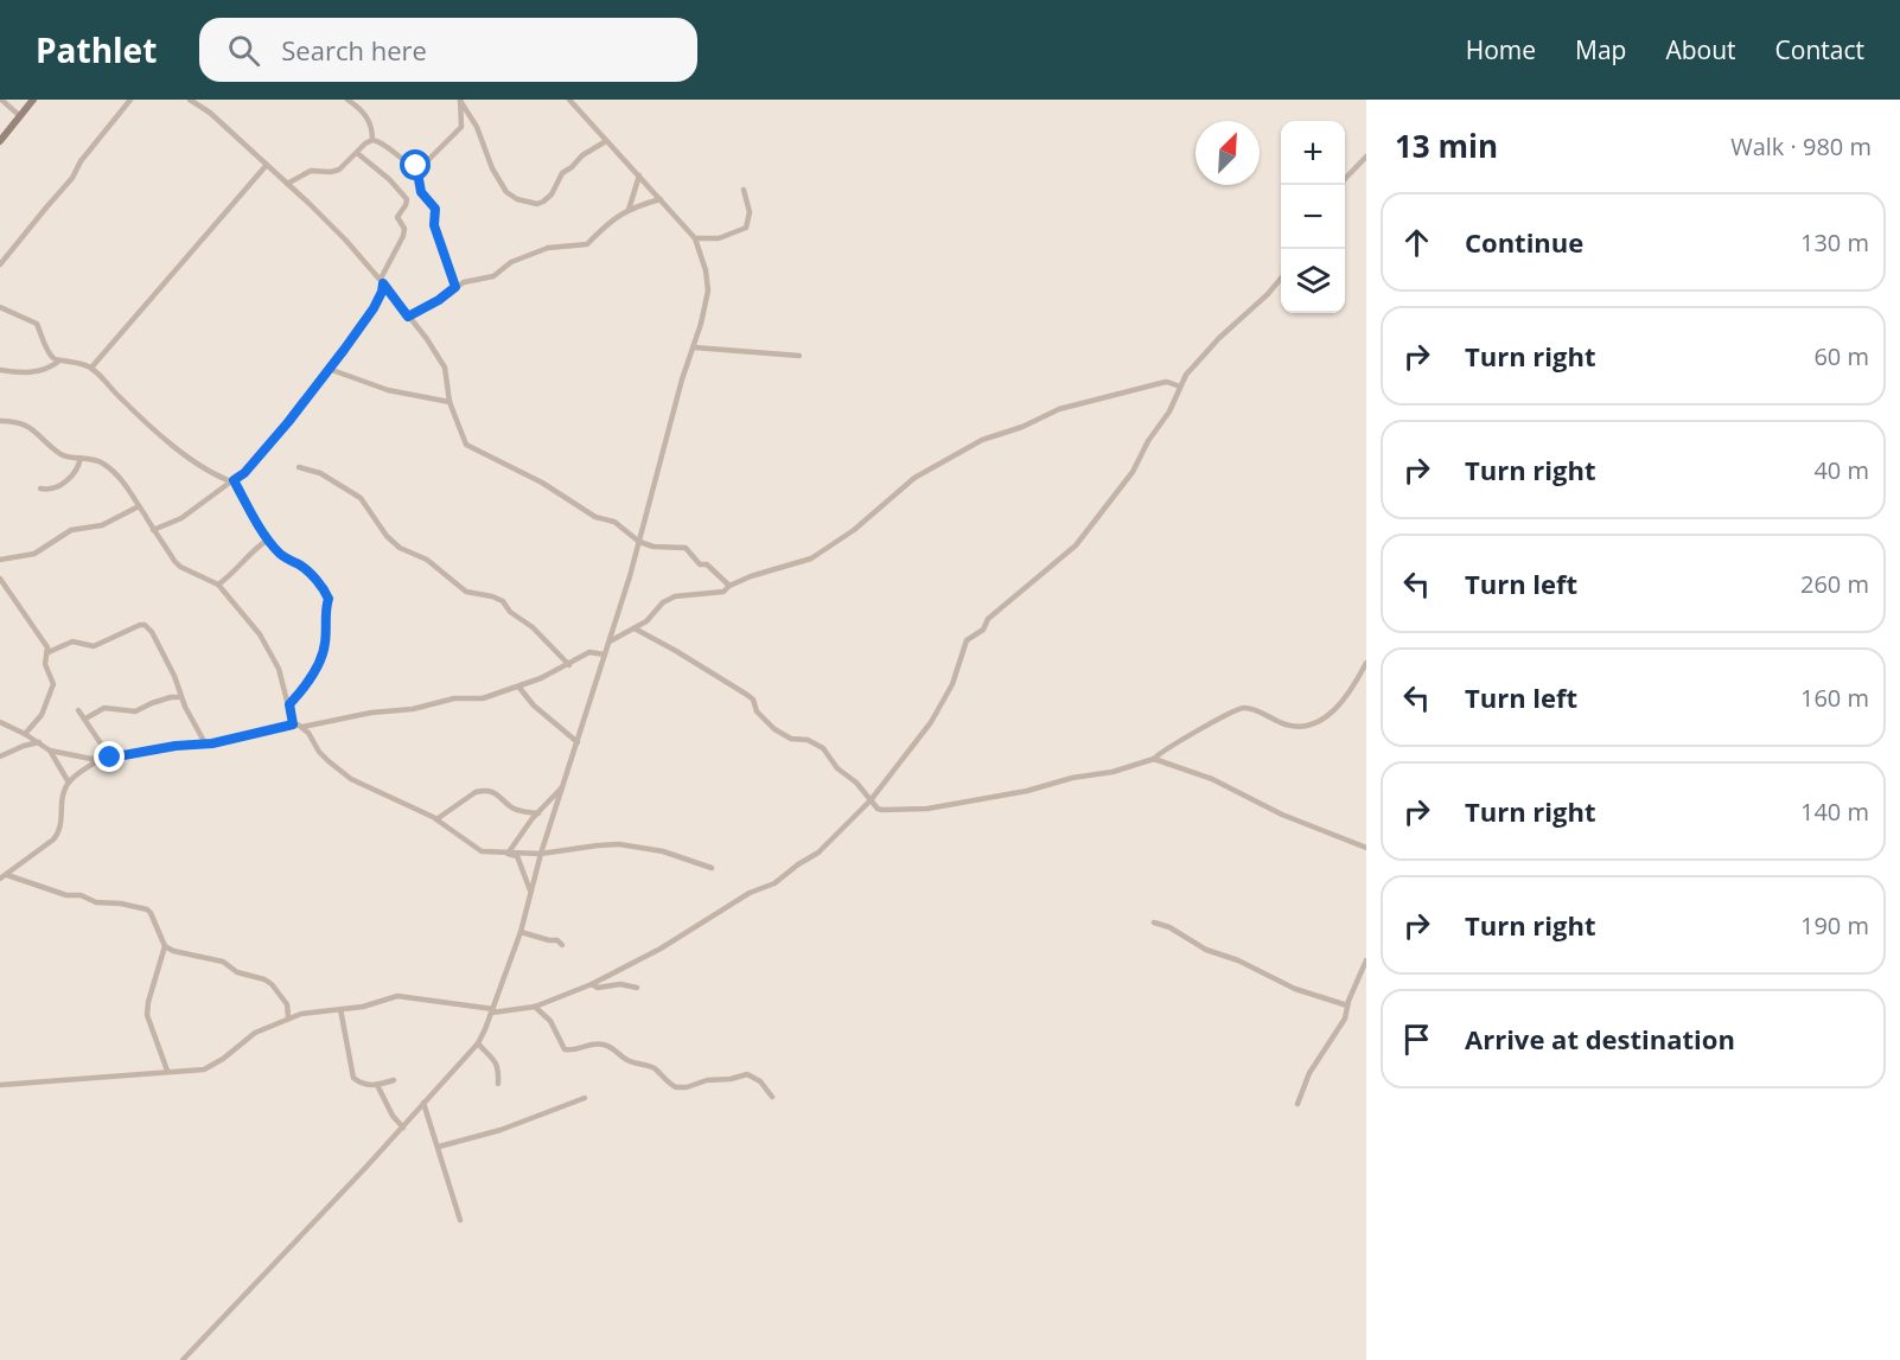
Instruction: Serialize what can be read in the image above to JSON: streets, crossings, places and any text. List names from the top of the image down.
{
  "north": "top right",
  "page": {
    "header": "Pathlet",
    "search": "Search here",
    "nav": [
      "Home",
      "Map",
      "About",
      "Contact"
    ],
    "heading": ["13 min", "Walk · 980 m"],
    "map_buttons": ["+", "−"],
    "list": [
      ["Continue", "130 m"],
      ["Turn right", "60 m"],
      ["Turn right", "40 m"],
      ["Turn left", "260 m"],
      ["Turn left", "160 m"],
      ["Turn right", "140 m"],
      ["Turn right", "190 m"],
      "Arrive at destination"
    ]
  }
}
